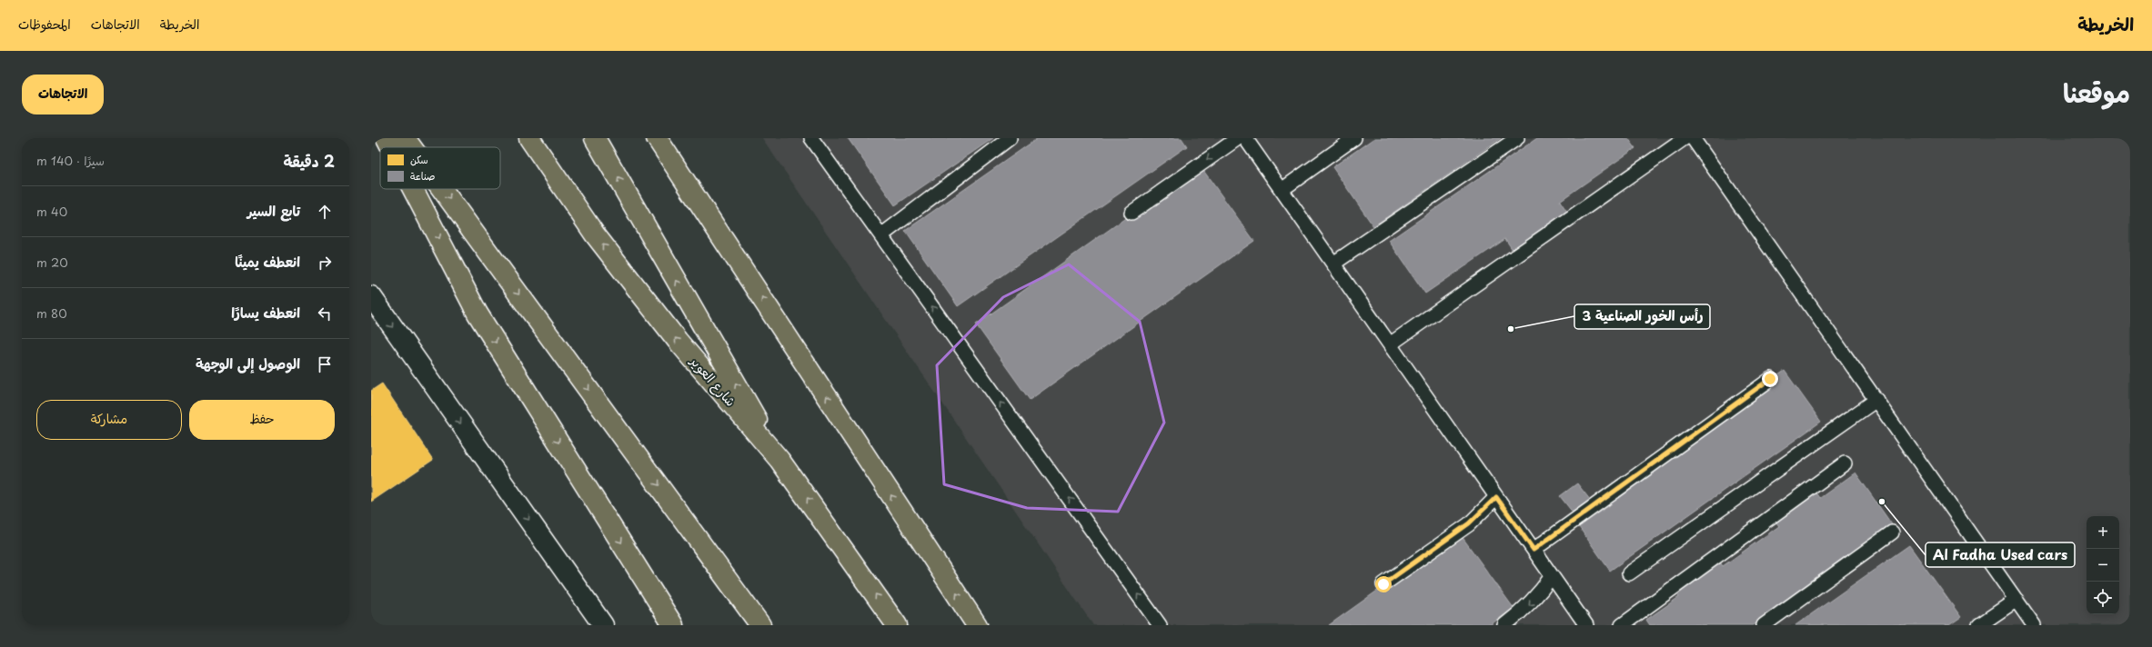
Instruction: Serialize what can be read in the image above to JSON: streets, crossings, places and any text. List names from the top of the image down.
{
  "streets": {
    "main road": ["شارع العوير"]
  },
  "places": ["رأس الخور الصناعية 3", "Al Fadha Used cars"],
  "legend": ["سكن", "صناعة"],
  "page": {
    "header": "الخريطة",
    "nav": ["الخريطة", "الاتجاهات", "المحفوظات"],
    "title": "موقعنا",
    "buttons": [
      "الاتجاهات",
      ["حفظ", "مشاركة"]
    ],
    "heading": ["2 دقيقة", "سيرًا · 140 m"],
    "list": [
      ["تابع السير", "40 m"],
      ["انعطف يمينًا", "20 m"],
      ["انعطف يسارًا", "80 m"],
      "الوصول إلى الوجهة"
    ],
    "map_buttons": ["+", "−"]
  }
}
